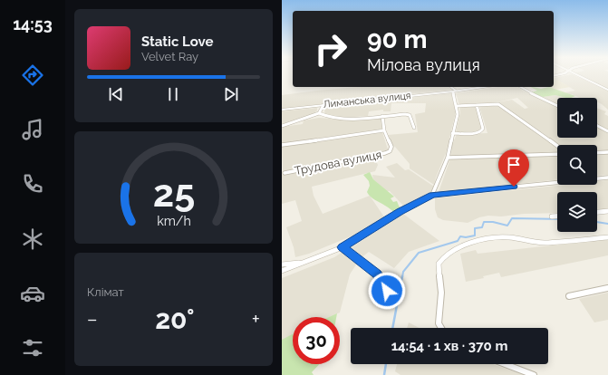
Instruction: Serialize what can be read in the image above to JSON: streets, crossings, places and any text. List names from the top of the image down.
{
  "streets": {
    "street": ["Лиманська вулиця", "Трудова вулиця"]
  },
  "page": {
    "tabs": "14:53",
    "turn": ["90 m", "Мілова вулиця"],
    "song": ["Static Love", "Velvet Ray"],
    "tile": "Клімат",
    "heat": ["−", "20°", "+"],
    "limit": "30",
    "trip": "14:54 · 1 хв · 370 m",
    "gauge": ["25", "km/h"]
  }
}
